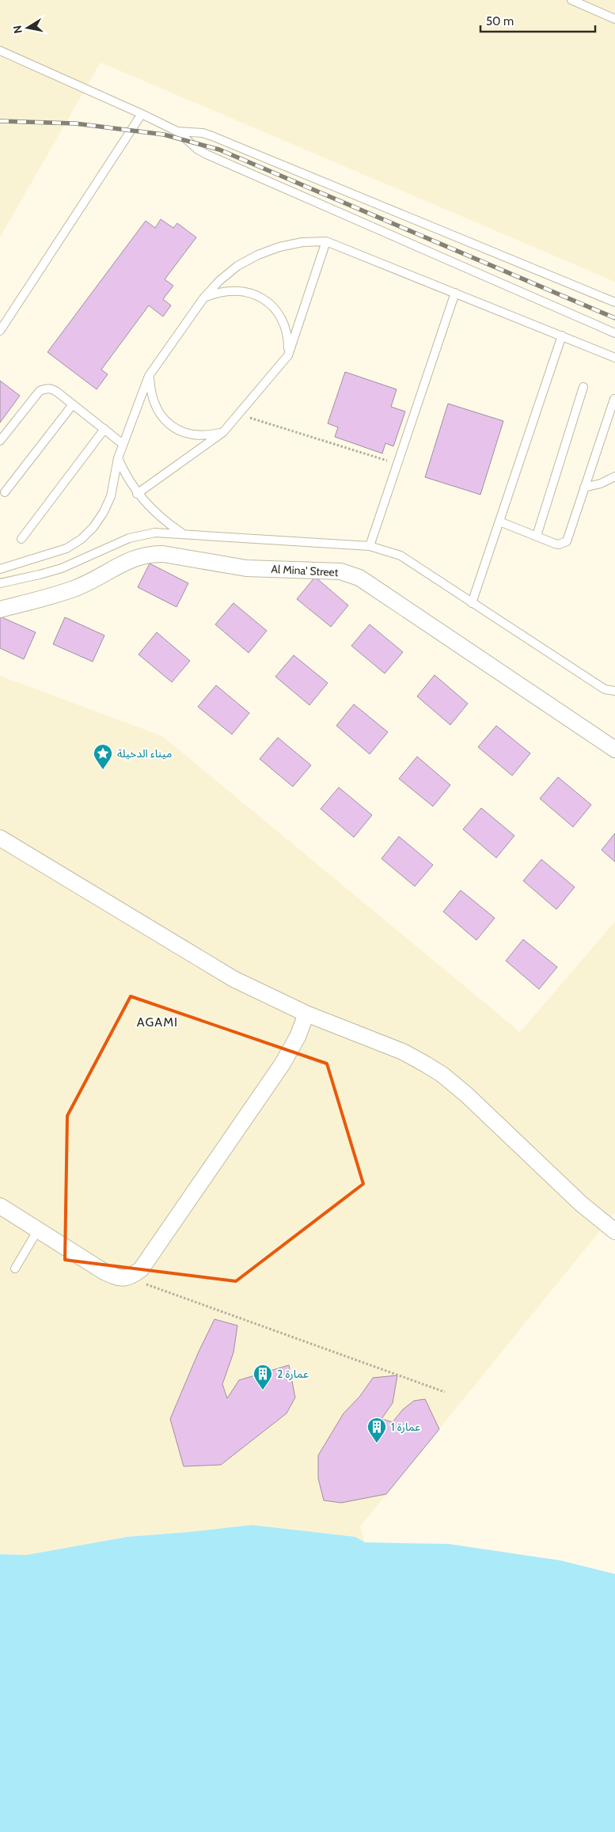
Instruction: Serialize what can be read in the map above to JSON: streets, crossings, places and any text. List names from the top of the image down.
{
  "streets": {
    "street": ["Al Mina' Street"]
  },
  "districts": ["AGAMI"],
  "places": {
    "place": ["ميناء الدخيلة"],
    "building": ["عمارة 2", "عمارة 1"]
  },
  "scale_bar": "50 m",
  "north": "left"
}
